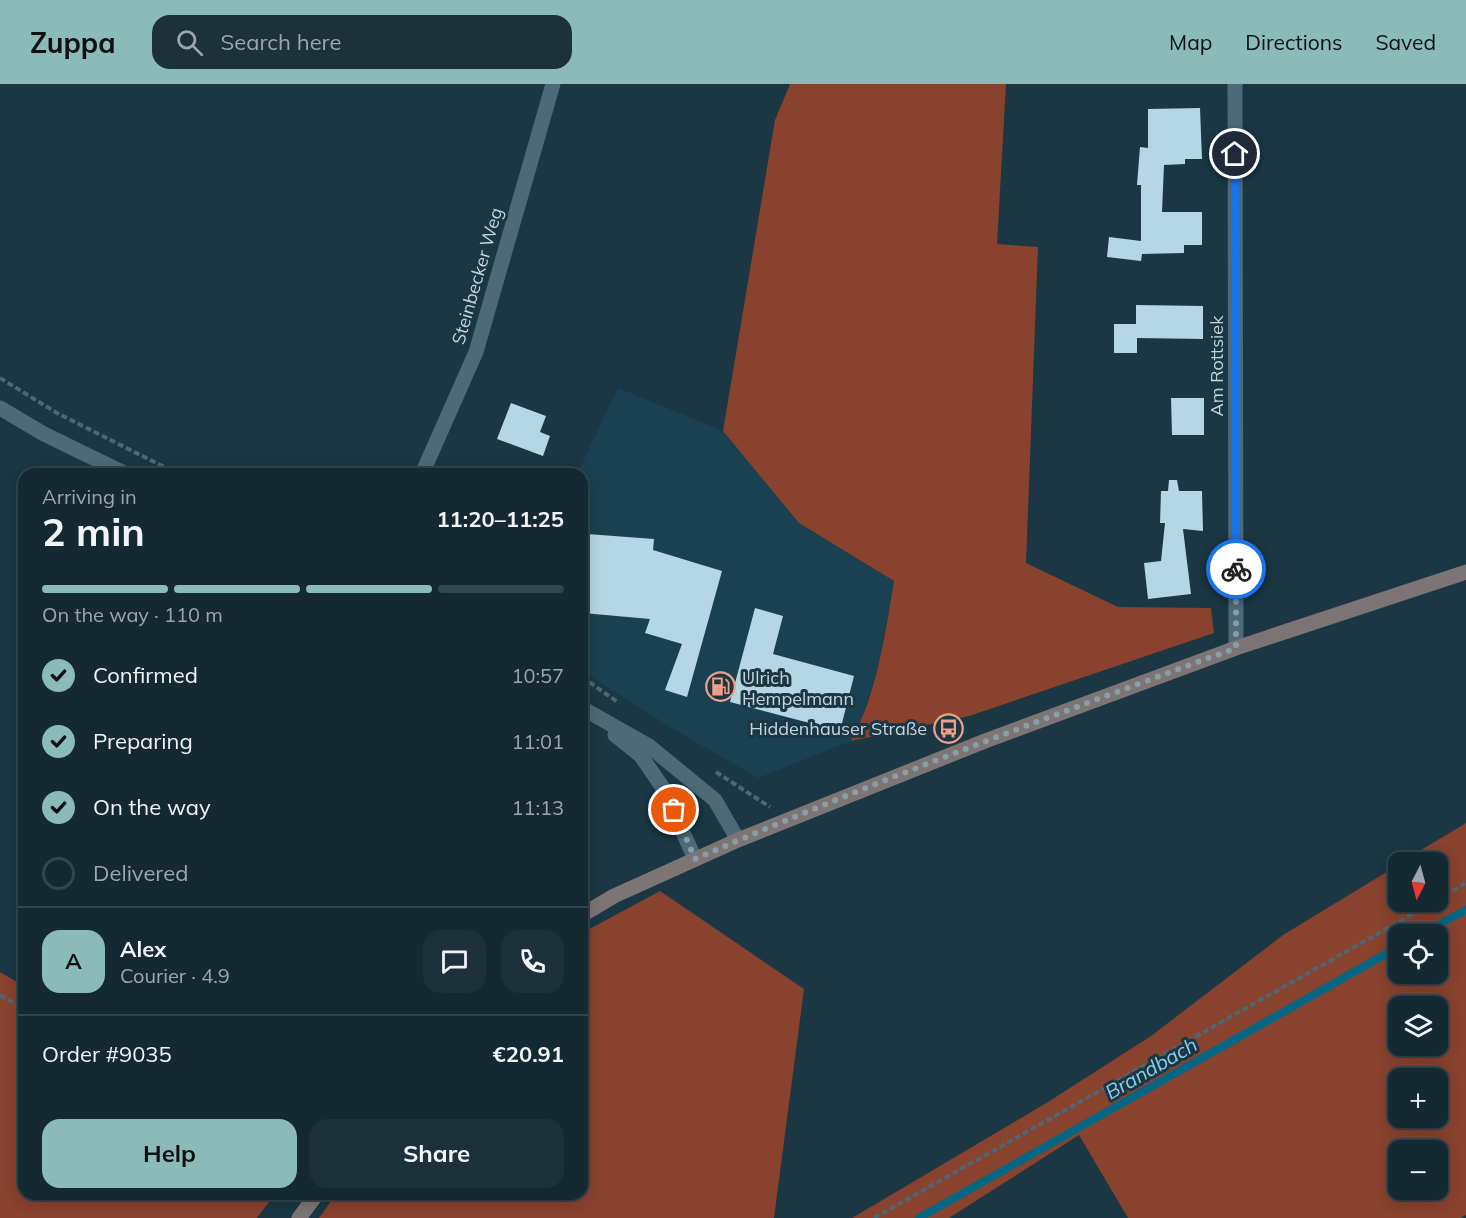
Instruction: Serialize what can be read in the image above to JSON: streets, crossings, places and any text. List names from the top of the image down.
{
  "streets": {
    "street": ["Steinbecker Weg", "Am Rottsiek"]
  },
  "water": ["Brandbach"],
  "places": {
    "fuel station": ["Ulrich Hempelmann"],
    "bus stop": ["Hiddenhauser Straße"]
  },
  "north": "bottom",
  "page": {
    "header": "Zuppa",
    "search": "Search here",
    "nav": ["Map", "Directions", "Saved"],
    "heading": ["2 min", "Arriving in", "11:20–11:25"],
    "panel": [
      "Alex",
      "Courier · 4.9",
      "Order #9035",
      "€20.91"
    ],
    "bar": "On the way · 110 m",
    "list": [
      ["Confirmed", "10:57"],
      ["Preparing", "11:01"],
      ["On the way", "11:13"],
      "Delivered"
    ],
    "map_buttons": ["+", "−"],
    "round": "A",
    "buttons": ["Help", "Share"]
  }
}
